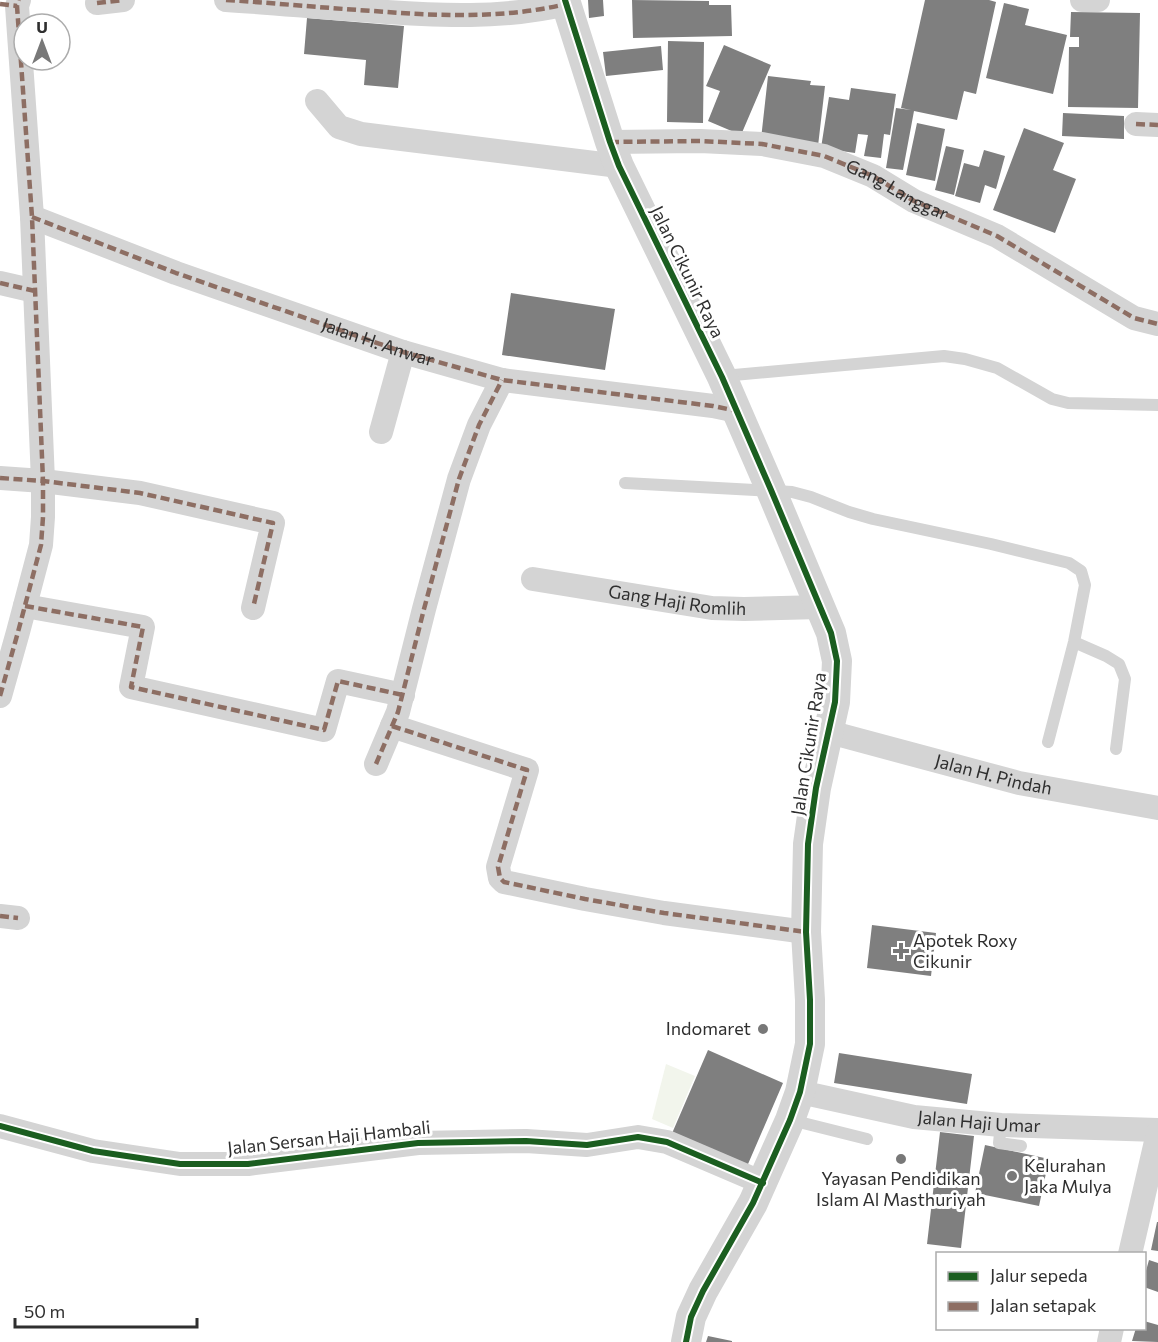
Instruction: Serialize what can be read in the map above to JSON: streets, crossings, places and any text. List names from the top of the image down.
{
  "streets": {
    "street": [
      "Gang Langgar",
      "Jalan Cikunir Raya",
      "Jalan H. Anwar",
      "Gang Haji Romlih",
      "Jalan H. Pindah",
      "Jalan Haji Umar",
      "Jalan Sersan Haji Hambali"
    ]
  },
  "crossings": [
    ["Gang Langgar", "Jalan Cikunir Raya"],
    ["Jalan Cikunir Raya", "Jalan H. Anwar"],
    ["Jalan Cikunir Raya", "Gang Haji Romlih"],
    ["Jalan Cikunir Raya", "Jalan H. Pindah"],
    ["Jalan Cikunir Raya", "Jalan Haji Umar"],
    ["Jalan Cikunir Raya", "Jalan Sersan Haji Hambali"]
  ],
  "places": {
    "health": ["Apotek Roxy Cikunir"],
    "other": ["Indomaret", "Yayasan Pendidikan Islam Al Masthuriyah", "Kelurahan Jaka Mulya"]
  },
  "legend": ["Jalur sepeda", "Jalan setapak"],
  "scale_bar": "50 m",
  "north": "top"
}
